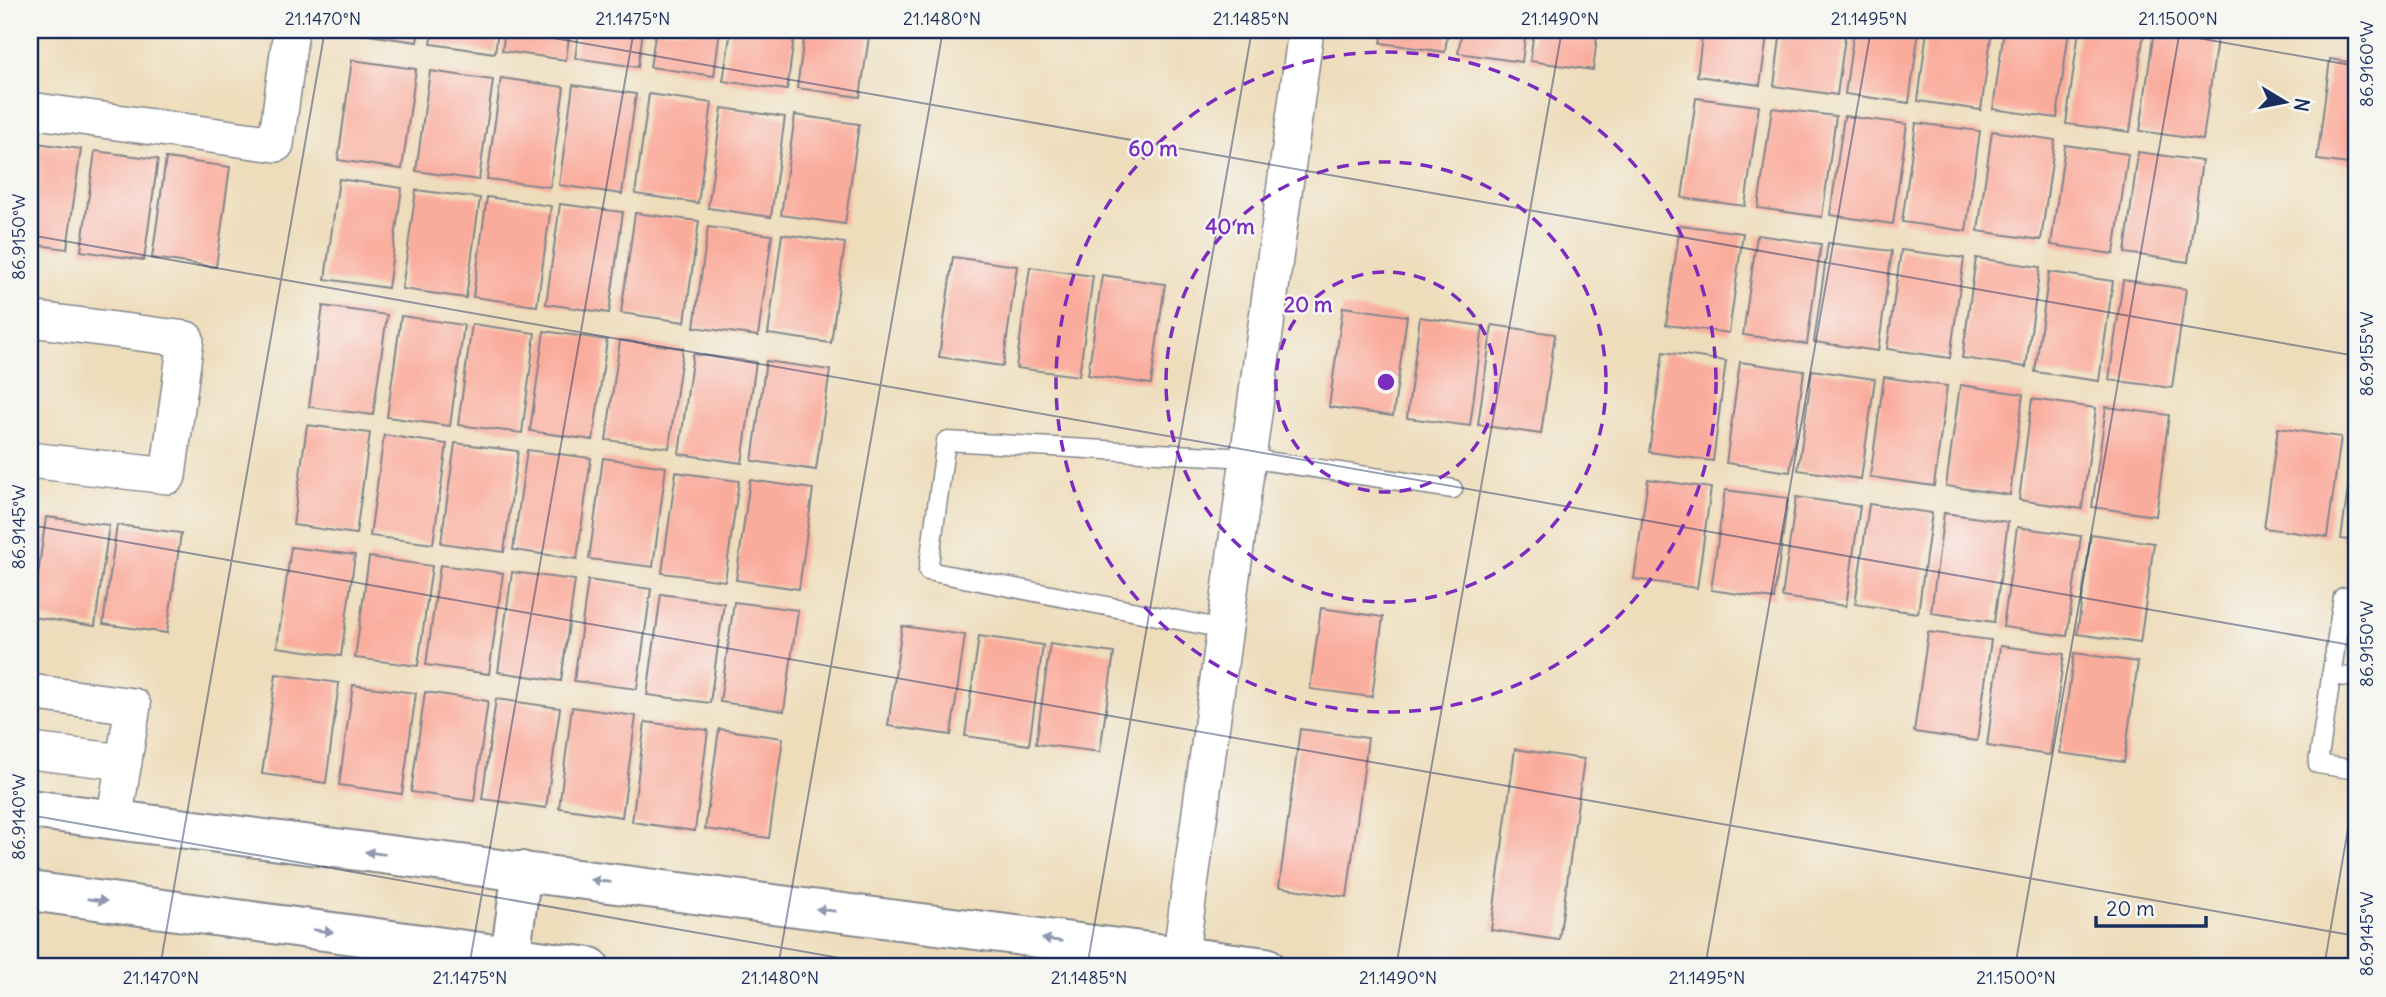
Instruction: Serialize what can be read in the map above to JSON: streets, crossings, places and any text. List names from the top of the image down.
{
  "scale_bar": "20 m",
  "north": "right",
  "coordinates": [
    "21.1470°N",
    "21.1475°N",
    "21.1480°N",
    "21.1485°N",
    "21.1490°N",
    "21.1495°N",
    "21.1500°N",
    "86.9160°W",
    "86.9150°W",
    "86.9155°W",
    "86.9145°W",
    "86.9140°W"
  ],
  "rings": ["60 m", "40 m", "20 m"]
}
